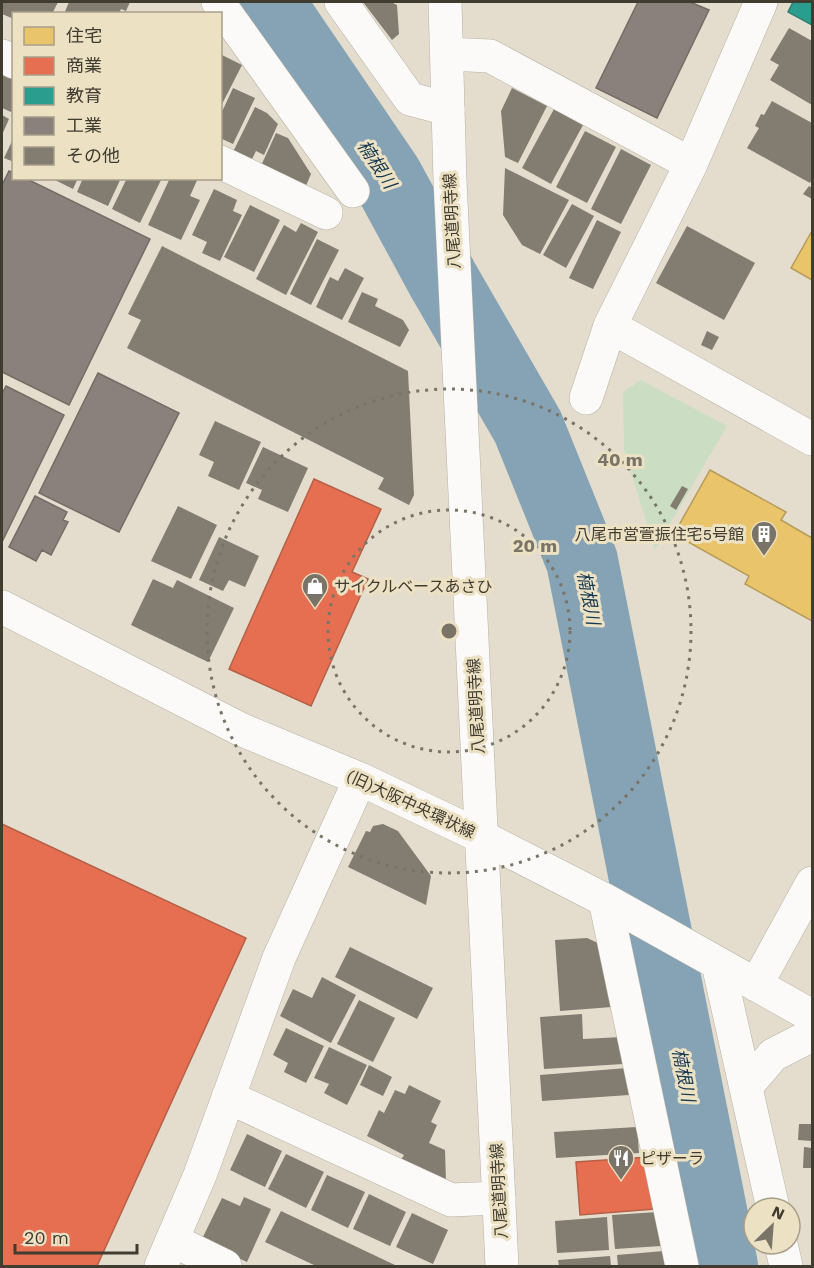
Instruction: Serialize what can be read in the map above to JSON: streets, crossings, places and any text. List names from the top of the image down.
{
  "streets": {
    "street": ["八尾道明寺線", "(旧)大阪中央環状線"]
  },
  "crossings": [
    ["八尾道明寺線", "(旧)大阪中央環状線"]
  ],
  "water": ["楠根川"],
  "places": {
    "building": ["八尾市営萱振住宅5号館"],
    "shop": ["サイクルベースあさひ"],
    "restaurant": ["ピザーラ"]
  },
  "legend": [
    "住宅",
    "商業",
    "教育",
    "工業",
    "その他"
  ],
  "scale_bar": "20 m",
  "north": "top right",
  "rings": ["40 m", "20 m"]
}
